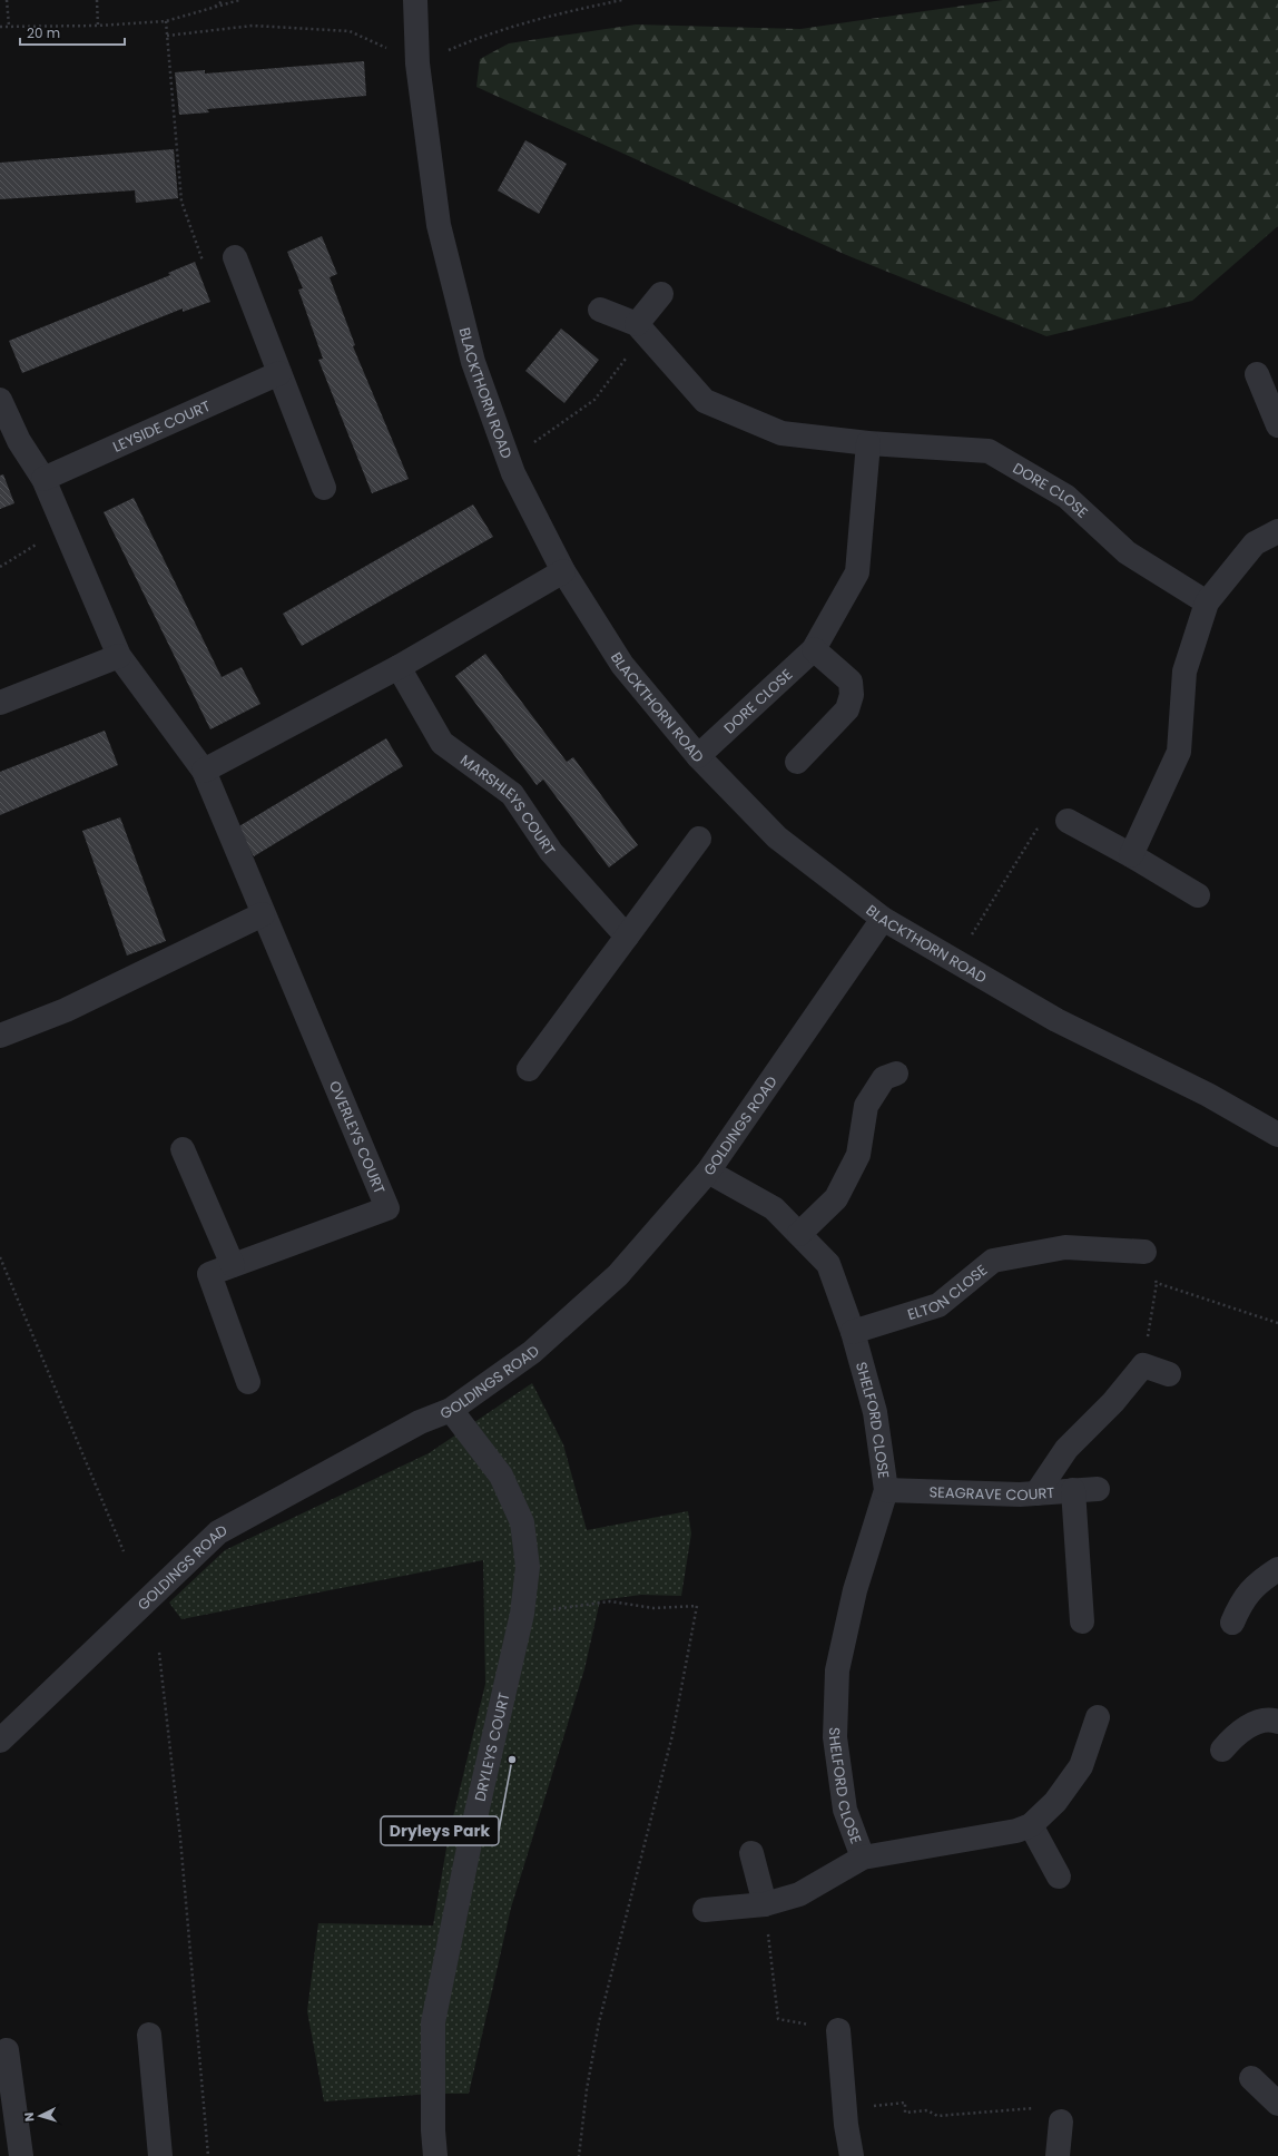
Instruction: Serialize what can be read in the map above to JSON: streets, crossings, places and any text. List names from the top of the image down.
{
  "streets": {
    "street": [
      "BLACKTHORN ROAD",
      "LEYSIDE COURT",
      "DORE CLOSE",
      "MARSHLEYS COURT",
      "GOLDINGS ROAD",
      "OVERLEYS COURT",
      "ELTON CLOSE",
      "SHELFORD CLOSE",
      "SEAGRAVE COURT",
      "DRYLEYS COURT"
    ]
  },
  "crossings": [
    ["BLACKTHORN ROAD", "DORE CLOSE"],
    ["BLACKTHORN ROAD", "GOLDINGS ROAD"],
    ["GOLDINGS ROAD", "SHELFORD CLOSE"],
    ["GOLDINGS ROAD", "DRYLEYS COURT"],
    ["ELTON CLOSE", "SHELFORD CLOSE"],
    ["SHELFORD CLOSE", "SEAGRAVE COURT"]
  ],
  "places": ["Dryleys Park"],
  "scale_bar": "20 m",
  "north": "left"
}
